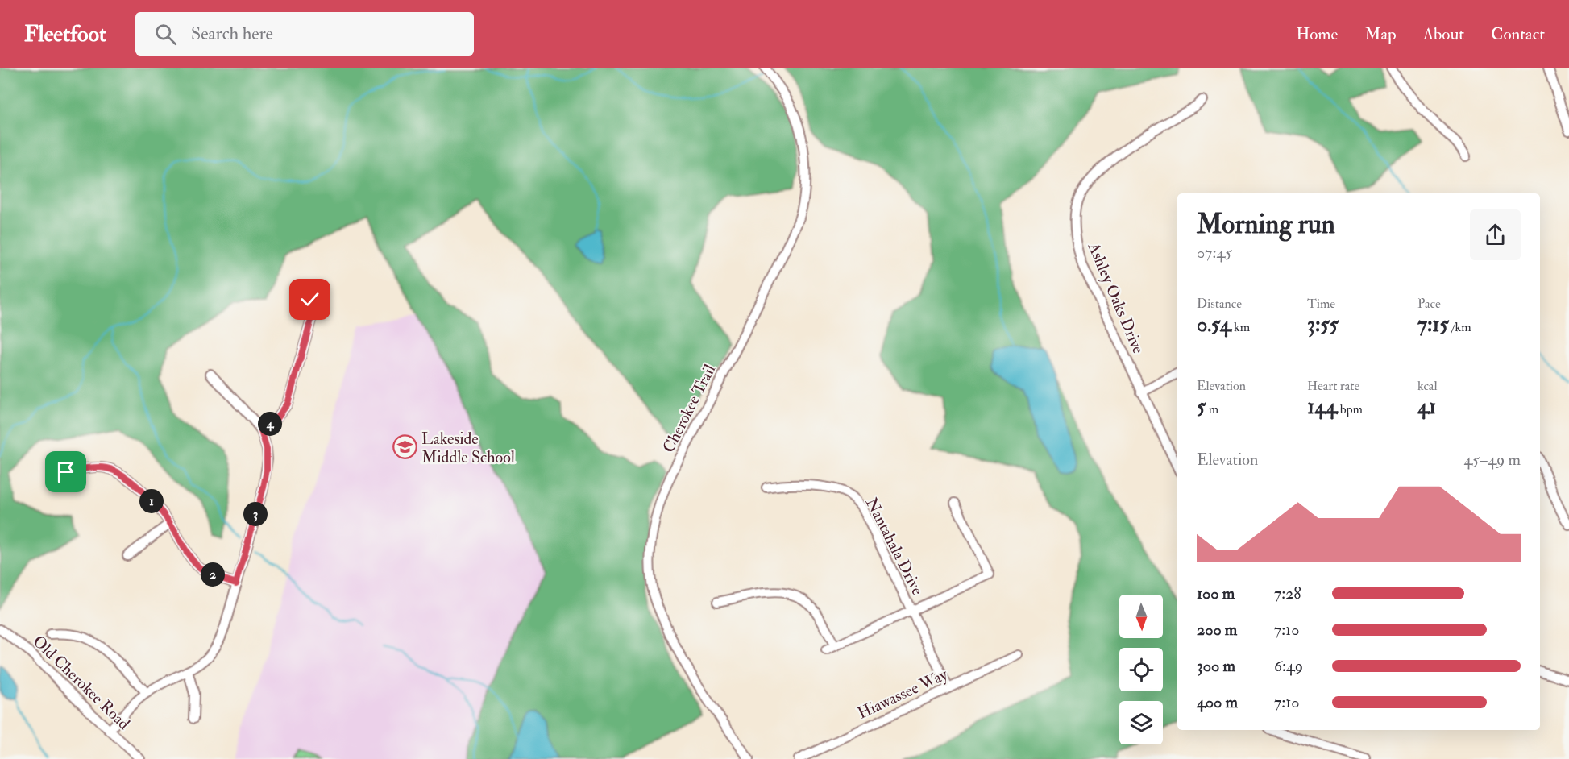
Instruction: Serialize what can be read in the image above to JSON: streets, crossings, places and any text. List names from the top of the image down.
{
  "streets": {
    "street": [
      "Ashley Oaks Drive",
      "Cherokee Trail",
      "Nantahala Drive",
      "Old Cherokee Road",
      "Hiawassee Way"
    ]
  },
  "crossings": [
    ["Nantahala Drive", "Hiawassee Way"]
  ],
  "places": {
    "school or university": ["Lakeside Middle School"]
  },
  "north": "bottom",
  "page": {
    "header": "Fleetfoot",
    "search": "Search here",
    "nav": [
      "Home",
      "Map",
      "About",
      "Contact"
    ],
    "heading": ["Morning run", "07:45"],
    "stats": [
      ["Distance", "0.54 km"],
      ["Time", "3:55"],
      ["Pace", "7:15 /km"],
      ["Elevation", "5 m"],
      ["Heart rate", "144 bpm"],
      ["kcal", "41"]
    ],
    "pins": [
      "4",
      "1",
      "3",
      "2"
    ],
    "chart": ["Elevation", "45–49 m"],
    "list": [
      {
        "name": "100 m",
        "note": "7:28"
      },
      {
        "name": "200 m",
        "note": "7:10"
      },
      {
        "name": "300 m",
        "note": "6:49"
      },
      {
        "name": "400 m",
        "note": "7:10"
      }
    ]
  }
}
